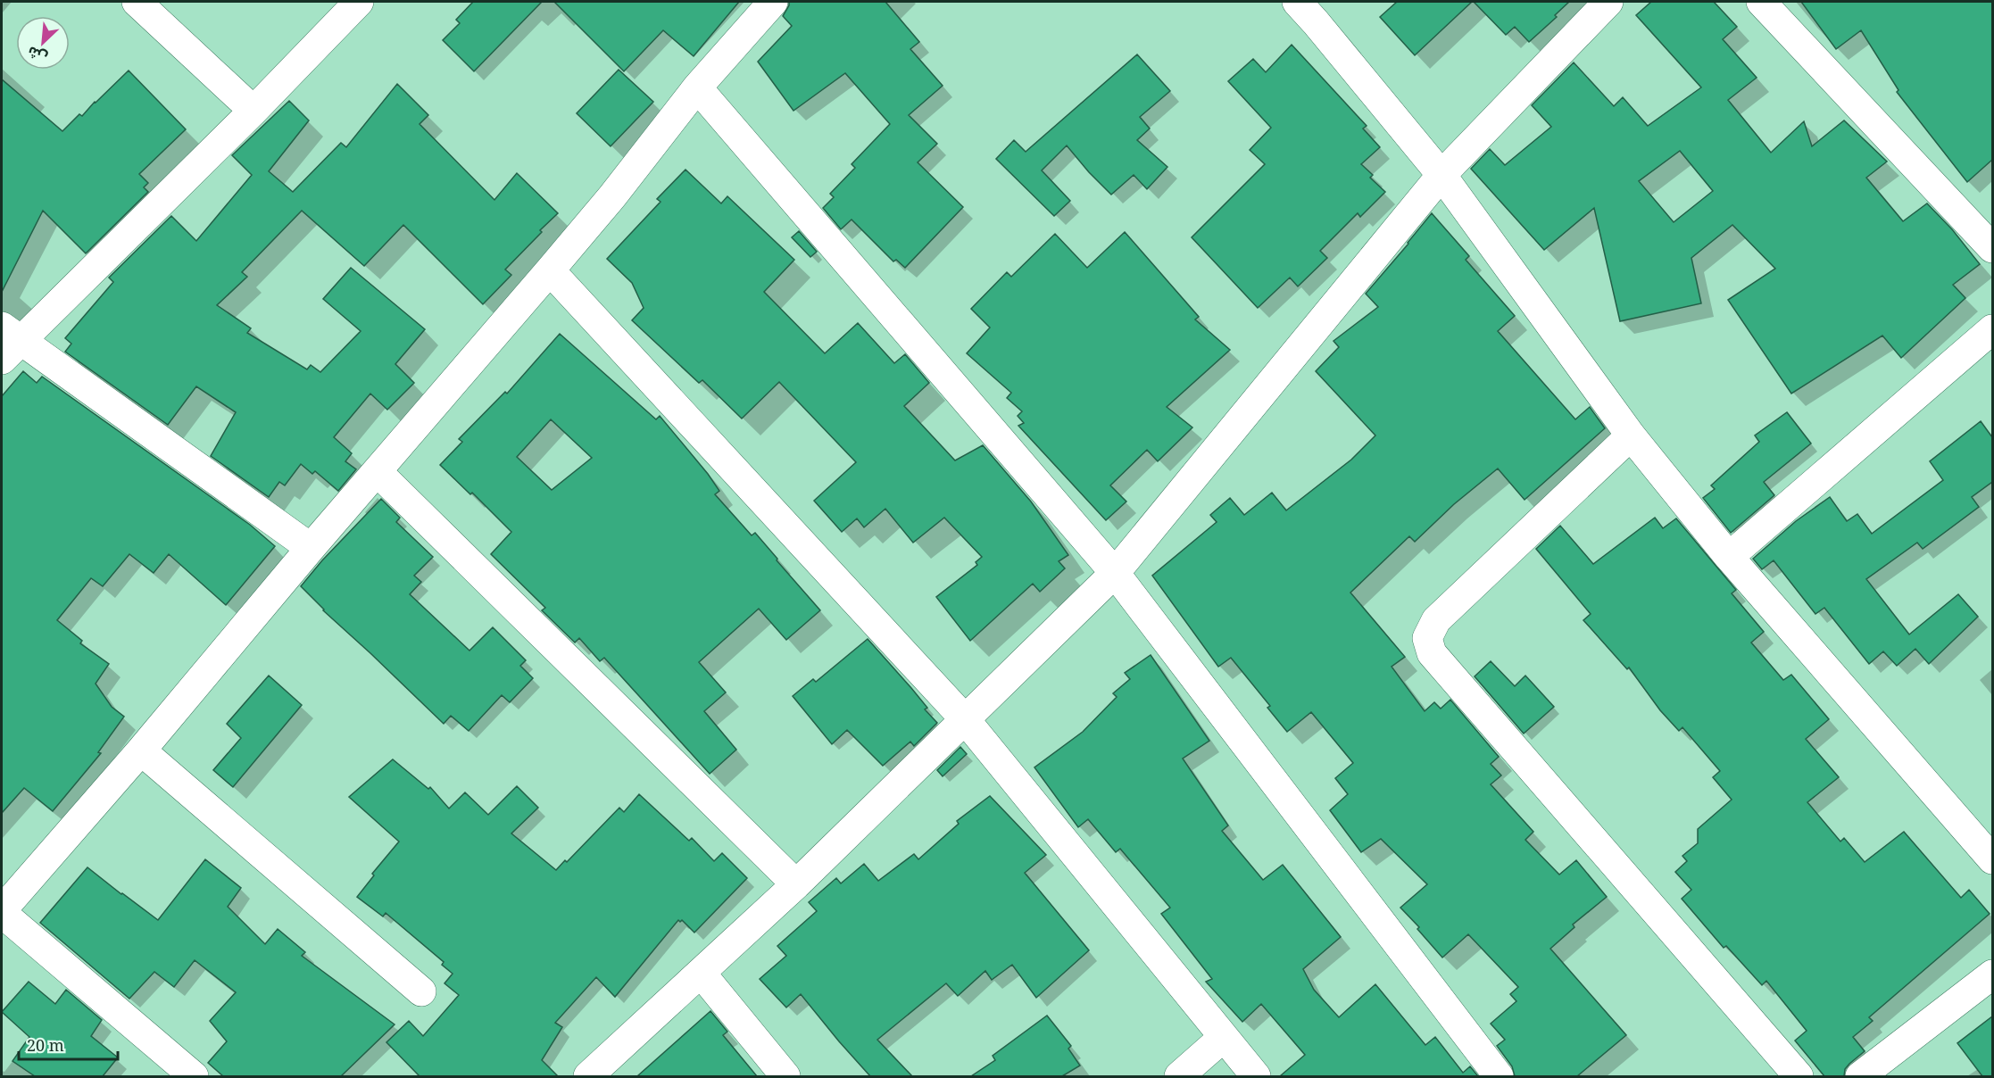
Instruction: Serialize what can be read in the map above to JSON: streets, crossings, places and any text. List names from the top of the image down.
{
  "scale_bar": "20 m",
  "north": "bottom left"
}
